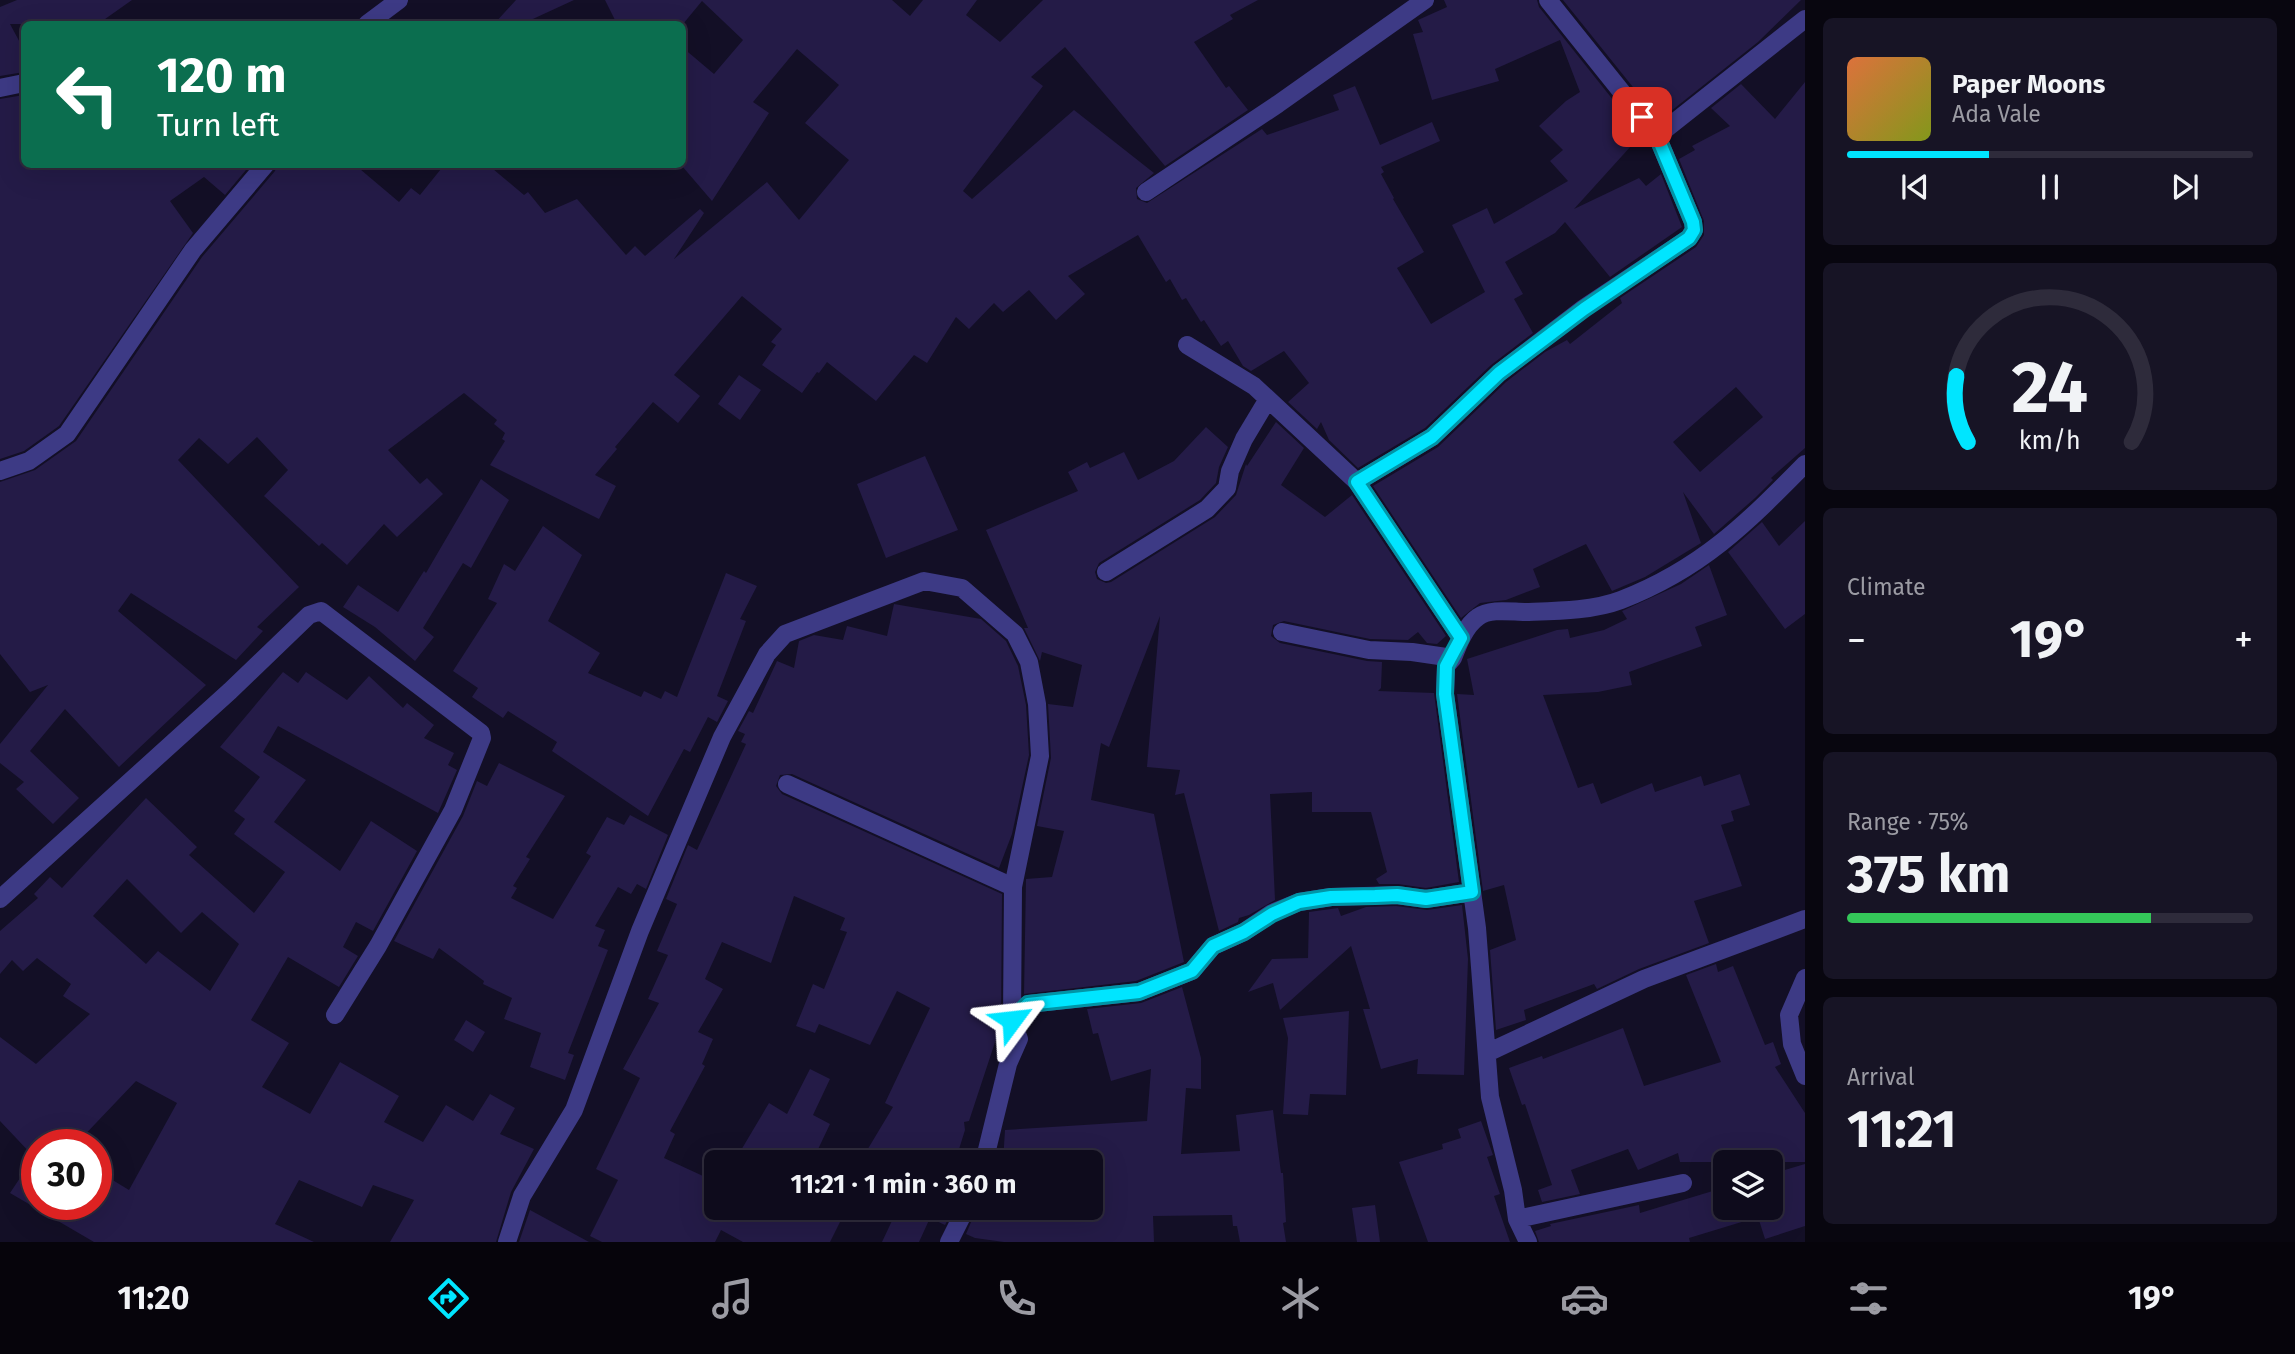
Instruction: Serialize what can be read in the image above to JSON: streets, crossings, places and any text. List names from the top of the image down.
{
  "page": {
    "turn": ["120 m", "Turn left"],
    "song": ["Paper Moons", "Ada Vale"],
    "tile": [
      "Climate",
      ["Range · 75%", "375 km"],
      ["Arrival", "11:21"]
    ],
    "heat": ["−", "19°", "+"],
    "limit": "30",
    "trip": "11:21 · 1 min · 360 m",
    "tabs": ["11:20", "19°"],
    "gauge": ["24", "km/h"]
  }
}
